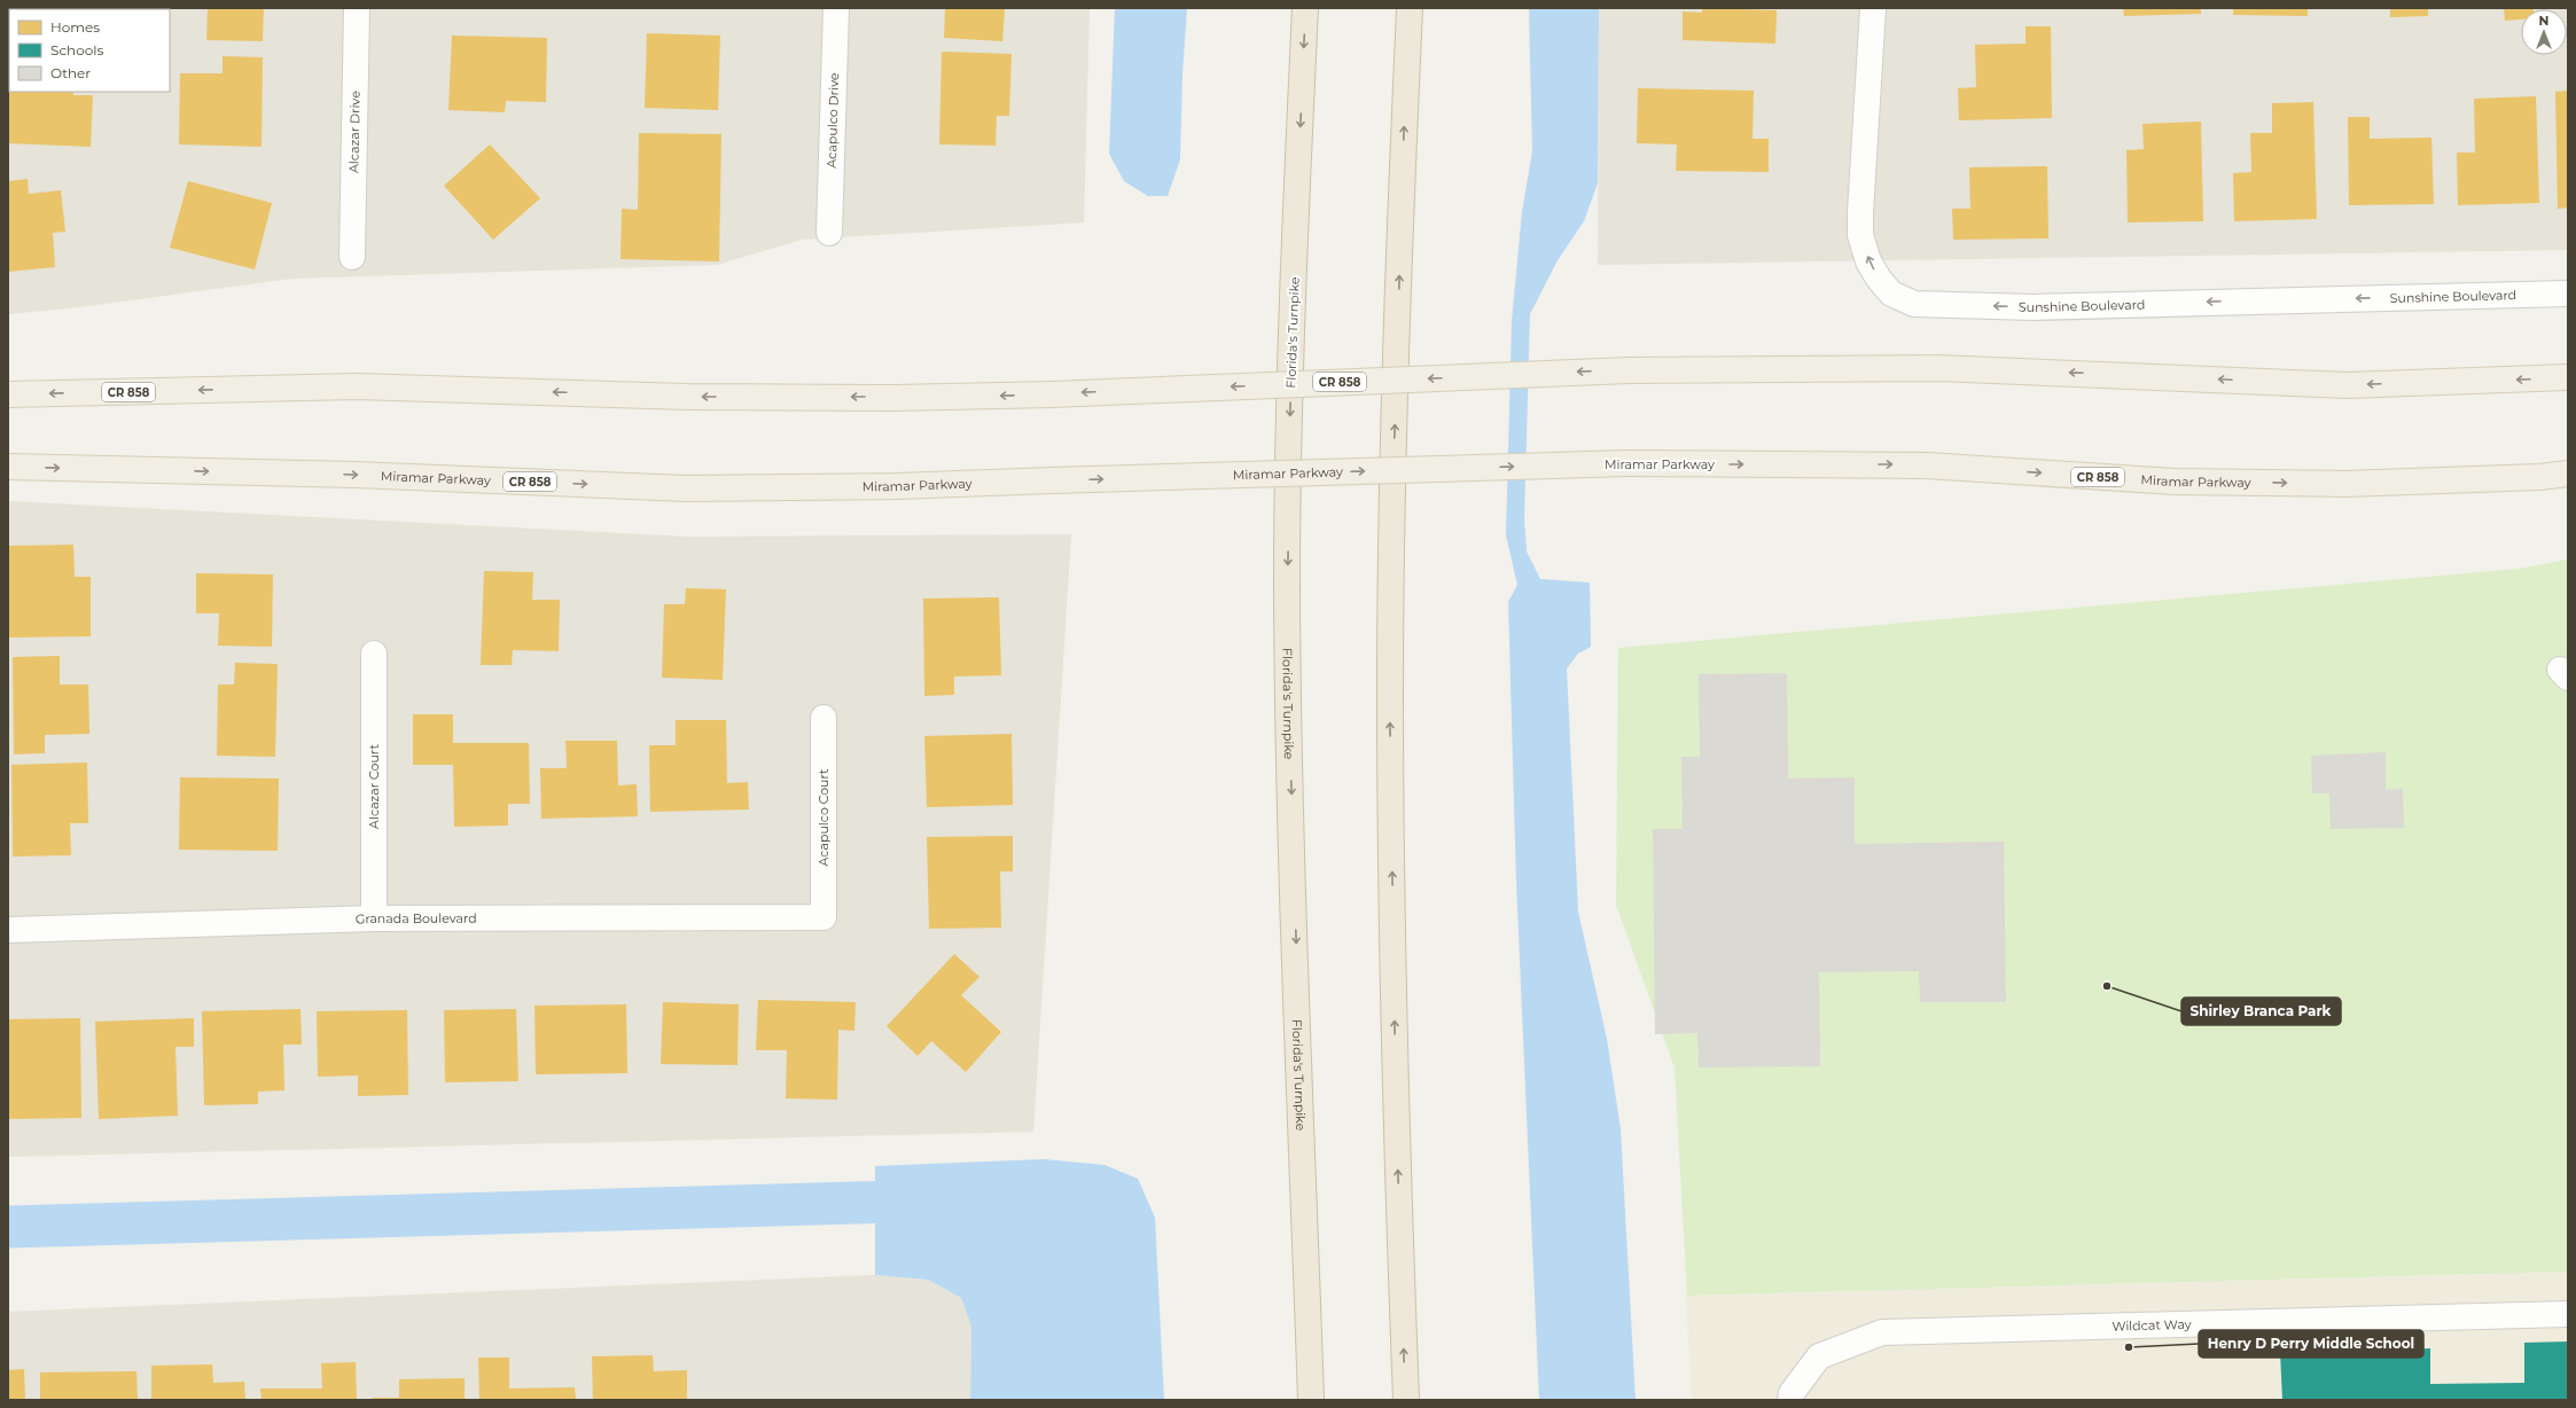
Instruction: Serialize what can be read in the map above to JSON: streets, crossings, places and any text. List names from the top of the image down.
{
  "streets": {
    "highway": ["Florida's Turnpike"],
    "main road": ["CR 858", "Miramar Parkway"],
    "street": [
      "Acapulco Drive",
      "Alcazar Drive",
      "Sunshine Boulevard",
      "Alcazar Court",
      "Acapulco Court",
      "Granada Boulevard",
      "Wildcat Way"
    ]
  },
  "crossings": [
    ["Alcazar Court", "Granada Boulevard"],
    ["Acapulco Court", "Granada Boulevard"]
  ],
  "places": ["Shirley Branca Park", "Henry D Perry Middle School"],
  "legend": ["Homes", "Schools", "Other"],
  "north": "top"
}
